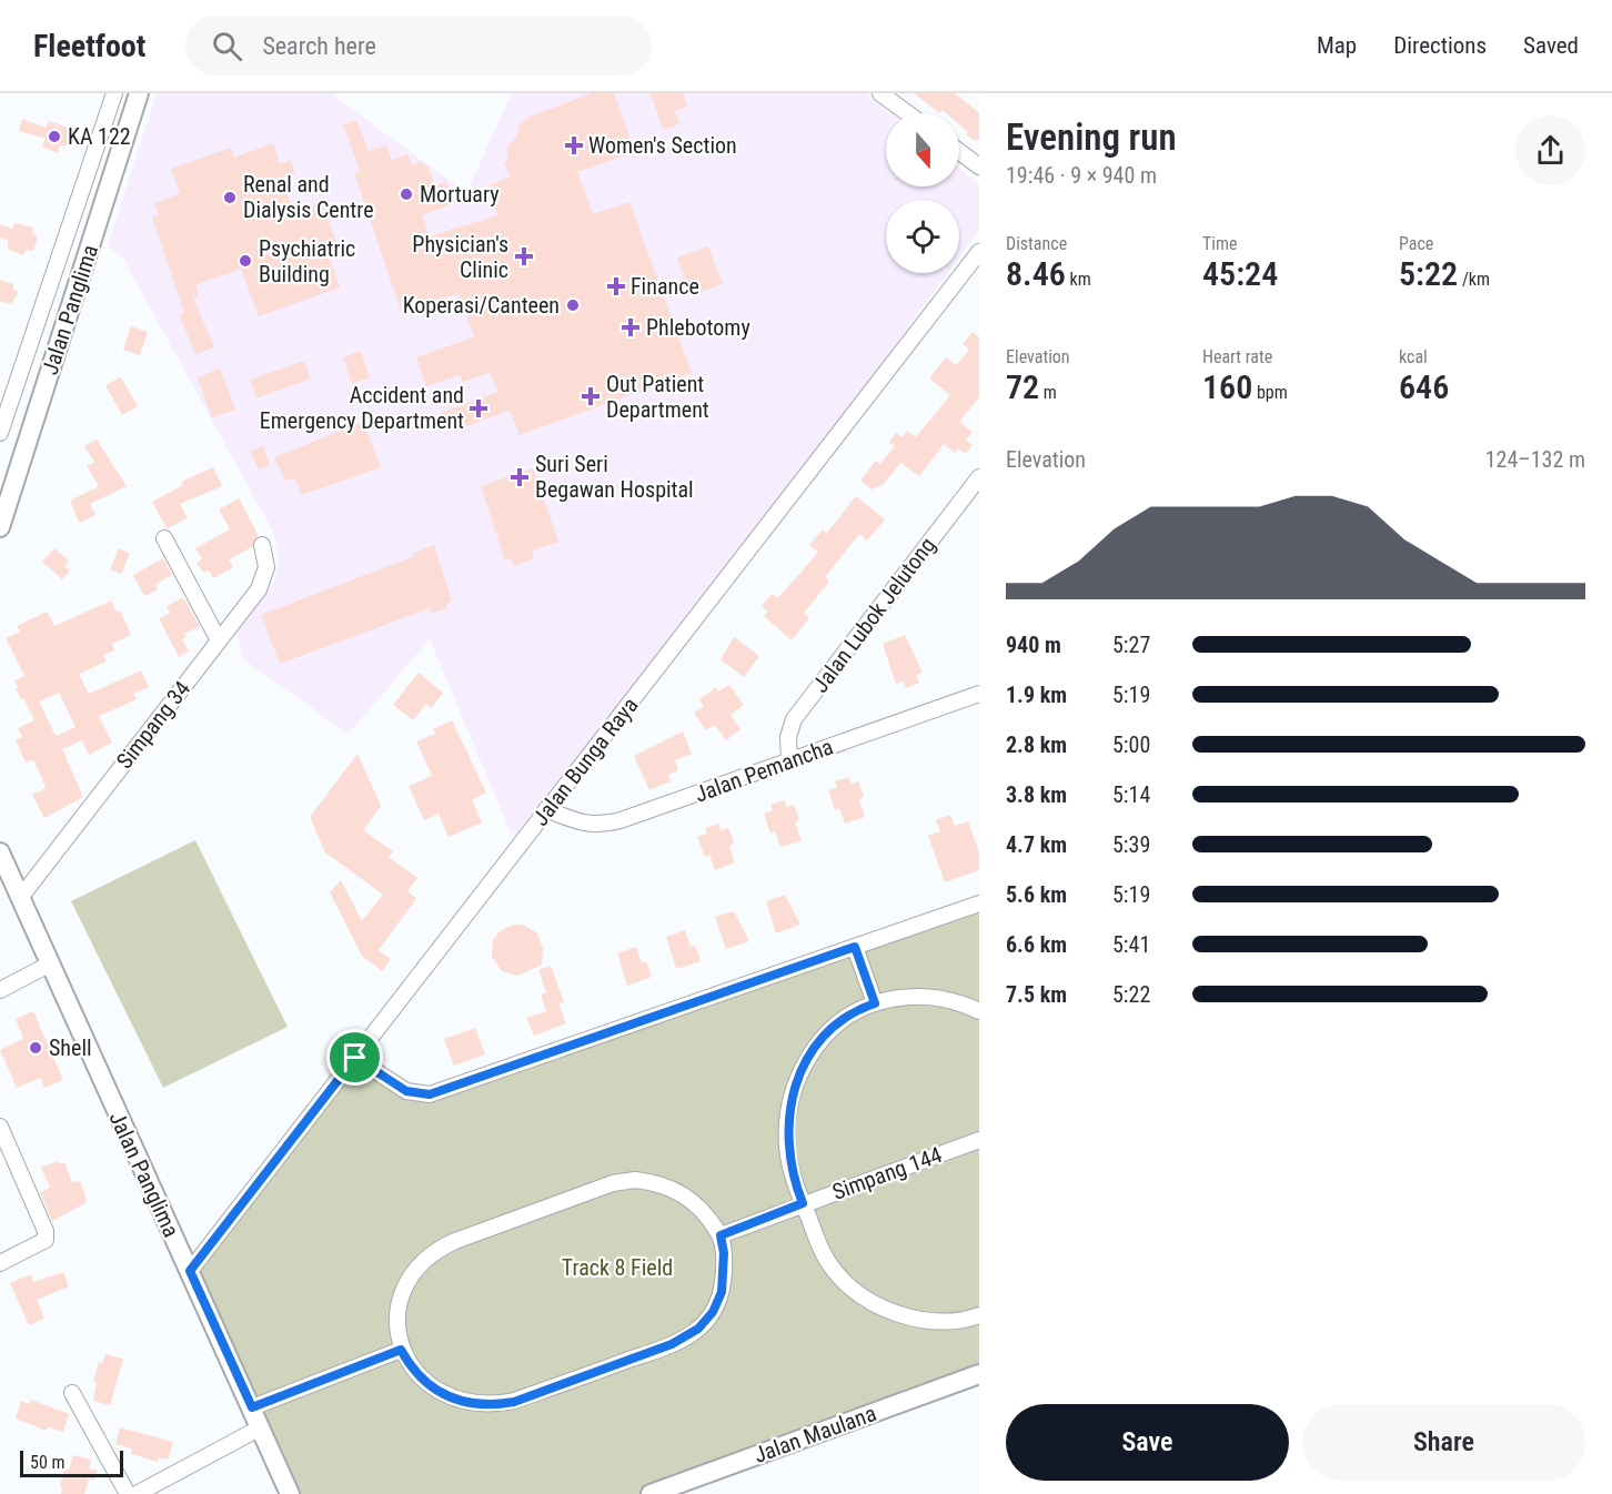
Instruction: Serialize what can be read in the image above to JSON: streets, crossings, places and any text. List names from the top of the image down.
{
  "streets": {
    "main road": ["Jalan Panglima", "Jalan Maulana"],
    "street": [
      "Jalan Lubok Jelutong",
      "Simpang 34",
      "Jalan Bunga Raya",
      "Jalan Pemancha",
      "Simpang 144"
    ]
  },
  "crossings": [
    ["Jalan Panglima", "Simpang 34"],
    ["Jalan Panglima", "Jalan Bunga Raya"],
    ["Jalan Lubok Jelutong", "Jalan Pemancha"],
    ["Jalan Bunga Raya", "Jalan Pemancha"]
  ],
  "parks": ["Track 8 Field"],
  "places": {
    "other": [
      "KA 122",
      "Mortuary",
      "Renal and Dialysis Centre",
      "Psychiatric Building",
      "Koperasi/Canteen",
      "Shell"
    ],
    "health": [
      "Women's Section",
      "Physician's Clinic",
      "Finance",
      "Phlebotomy",
      "Out Patient Department",
      "Accident and Emergency Department",
      "Suri Seri Begawan Hospital"
    ]
  },
  "scale_bar": "50 m",
  "north": "bottom",
  "page": {
    "header": "Fleetfoot",
    "search": "Search here",
    "nav": ["Map", "Directions", "Saved"],
    "heading": ["Evening run", "19:46 · 9 × 940 m"],
    "stats": [
      ["Distance", "8.46 km"],
      ["Time", "45:24"],
      ["Pace", "5:22 /km"],
      ["Elevation", "72 m"],
      ["Heart rate", "160 bpm"],
      ["kcal", "646"]
    ],
    "chart": ["Elevation", "124–132 m"],
    "list": [
      {
        "name": "940 m",
        "note": "5:27"
      },
      {
        "name": "1.9 km",
        "note": "5:19"
      },
      {
        "name": "2.8 km",
        "note": "5:00"
      },
      {
        "name": "3.8 km",
        "note": "5:14"
      },
      {
        "name": "4.7 km",
        "note": "5:39"
      },
      {
        "name": "5.6 km",
        "note": "5:19"
      },
      {
        "name": "6.6 km",
        "note": "5:41"
      },
      {
        "name": "7.5 km",
        "note": "5:22"
      }
    ],
    "buttons": ["Save", "Share"],
    "scale": "50 m"
  }
}
